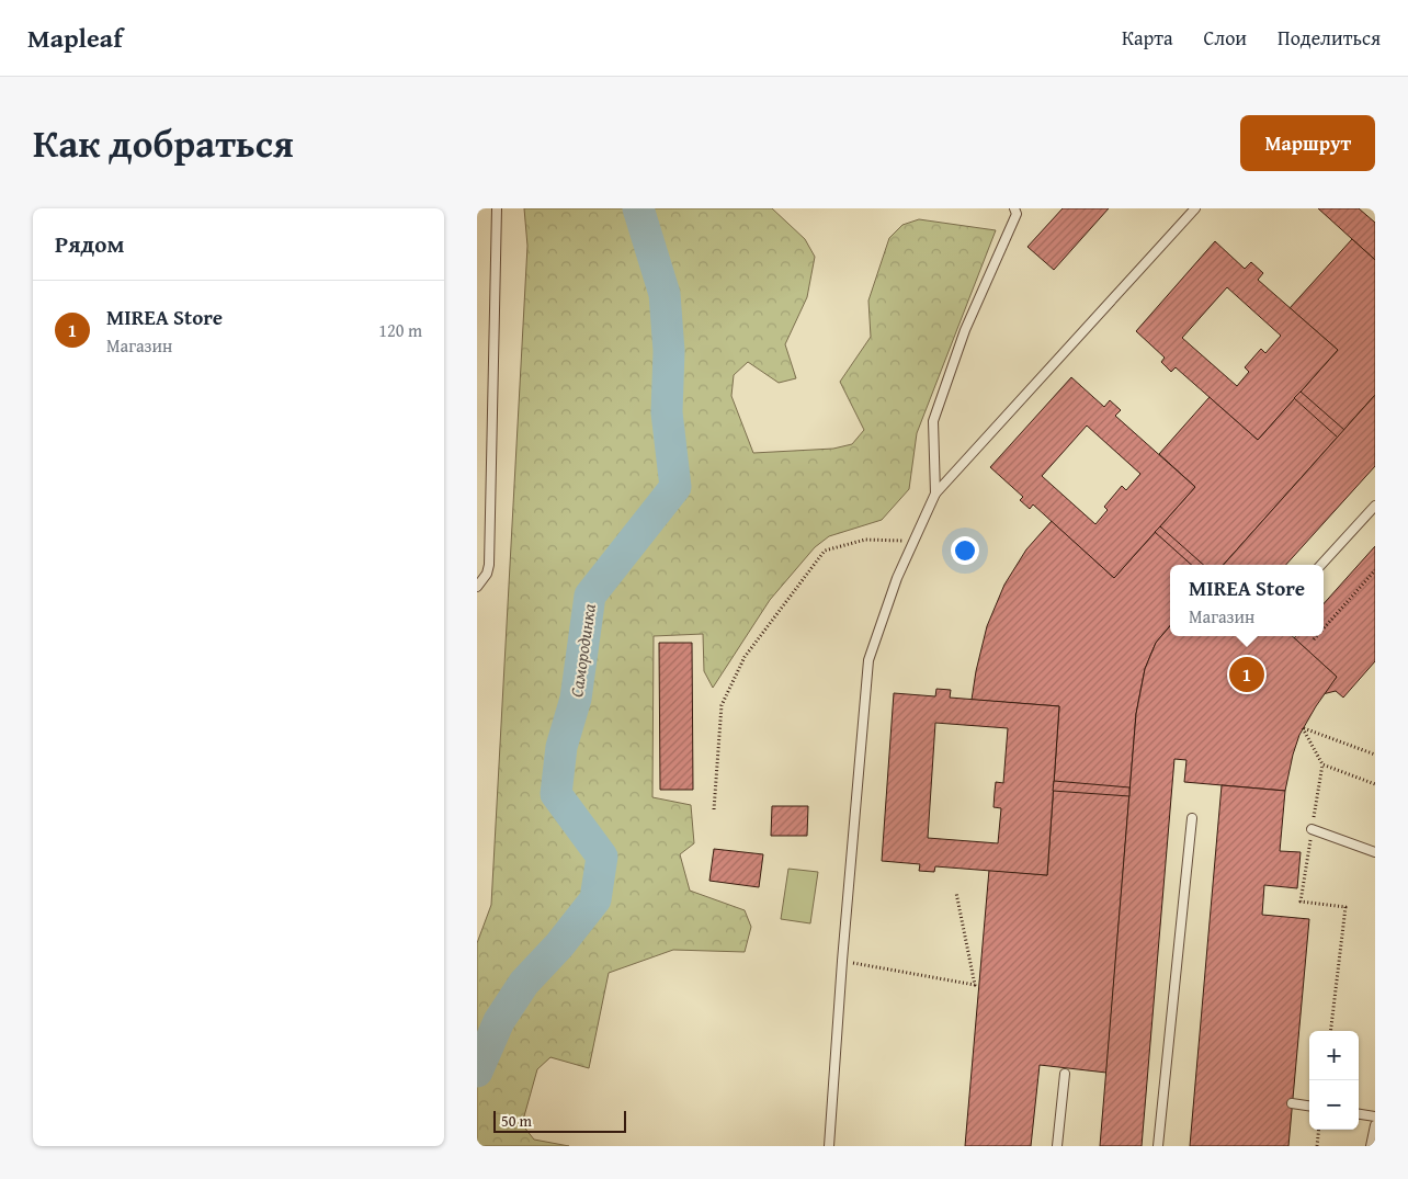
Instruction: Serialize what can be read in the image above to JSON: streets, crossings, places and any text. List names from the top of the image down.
{
  "water": ["Самородинка"],
  "scale_bar": "50 m",
  "page": {
    "header": "Mapleaf",
    "nav": ["Карта", "Слои", "Поделиться"],
    "title": "Как добраться",
    "buttons": "Маршрут",
    "heading": "Рядом",
    "list": [
      {
        "mark": "1",
        "name": "MIREA Store",
        "note": "Магазин",
        "value": "120 m"
      }
    ],
    "popup": ["MIREA Store", "Магазин"],
    "pins": "1",
    "map_buttons": ["+", "−"],
    "scale": "50 m"
  }
}
